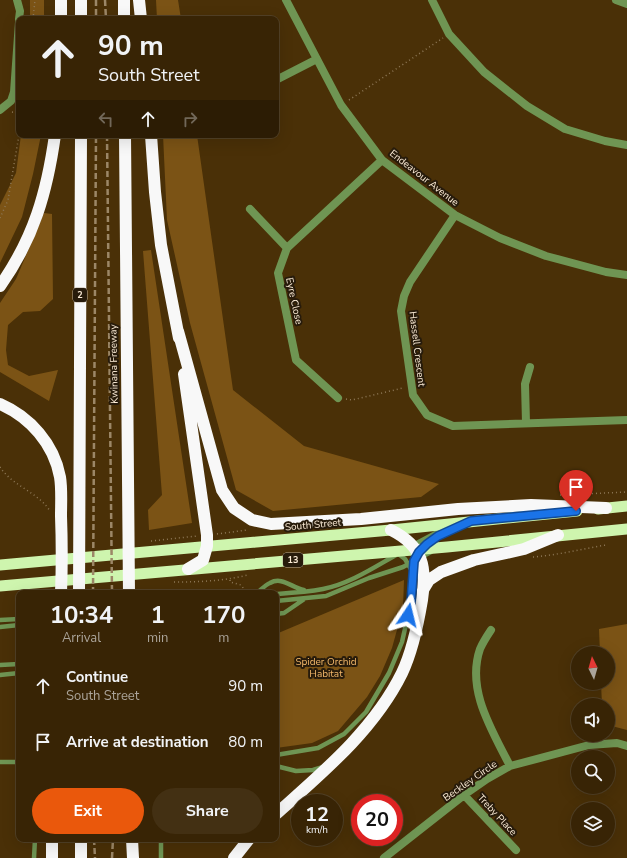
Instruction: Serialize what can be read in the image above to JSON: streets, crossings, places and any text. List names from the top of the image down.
{
  "streets": {
    "highway": [
      "2",
      "Kwinana Freeway",
      "South Street",
      "13"
    ],
    "street": [
      "Endeavour Avenue",
      "Eyre Close",
      "Hassell Crescent",
      "Beckley Circle",
      "Treby Place"
    ]
  },
  "crossings": [
    ["Endeavour Avenue", "Eyre Close"],
    ["Endeavour Avenue", "Hassell Crescent"],
    ["Beckley Circle", "Treby Place"]
  ],
  "parks": ["Spider Orchid Habitat"],
  "north": "top",
  "page": {
    "turn": ["90 m", "South Street"],
    "eta": [
      "10:34",
      "Arrival",
      "1",
      "min",
      "170",
      "m"
    ],
    "list": [
      {
        "name": "Continue",
        "note": "South Street",
        "value": "90 m"
      },
      {
        "name": "Arrive at destination",
        "value": "80 m"
      }
    ],
    "buttons": ["Exit", "Share"],
    "speed": "12 km/h",
    "limit": "20"
  }
}
